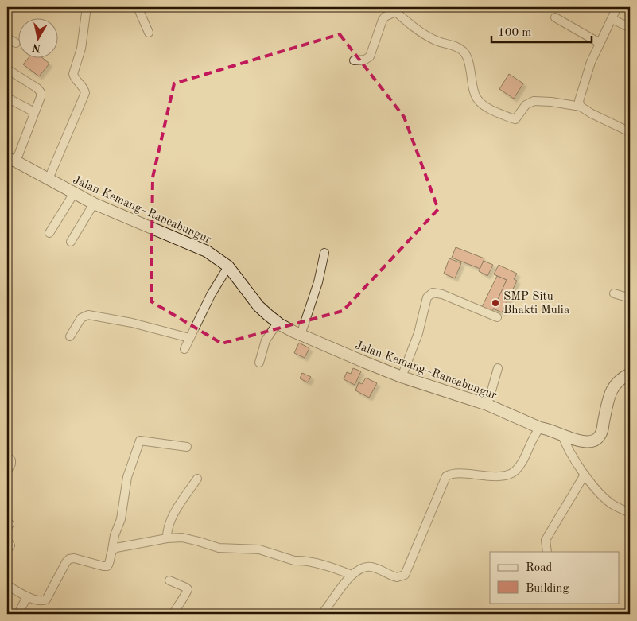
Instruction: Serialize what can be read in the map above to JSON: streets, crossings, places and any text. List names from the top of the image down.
{
  "streets": {
    "street": ["Jalan Kemang–Rancabungur"]
  },
  "places": ["SMP Situ Bhakti Mulia"],
  "legend": ["Road", "Building"],
  "scale_bar": "100 m",
  "north": "bottom"
}
